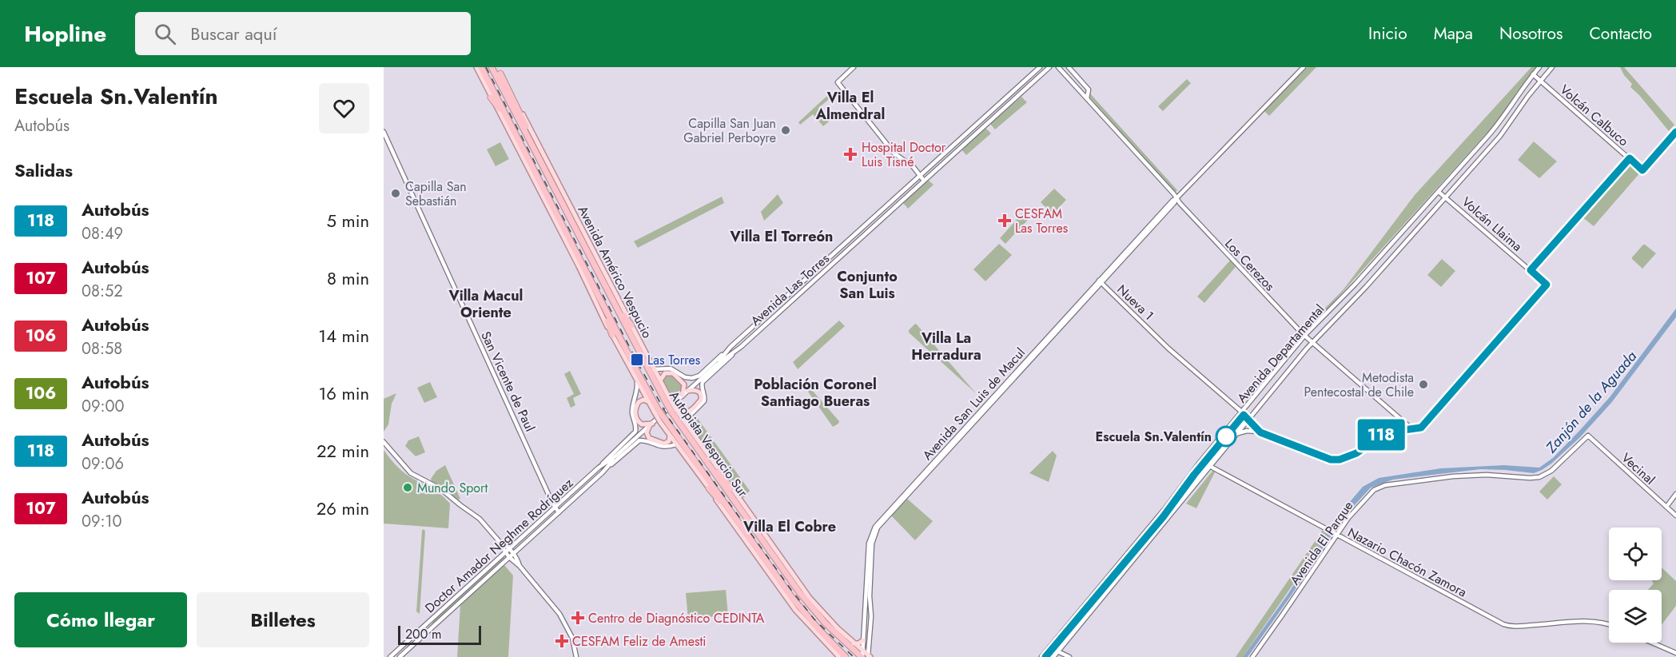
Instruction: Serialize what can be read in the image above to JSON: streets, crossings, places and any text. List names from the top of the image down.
{
  "streets": {
    "highway": ["Autopista Vespucio Sur"],
    "main road": ["Avenida Américo Vespucio"],
    "street": [
      "Volcán Calbuco",
      "Volcán Llaima",
      "Los Cerezos",
      "Avenida Las Torres",
      "Nueva 1",
      "Avenida Departamental",
      "San Vicente de Paul",
      "Avenida San Luis de Macul",
      "Vecinal",
      "Avenida El Parque",
      "Doctor Amador Neghme Rodríguez",
      "Nazario Chacón Zamora"
    ]
  },
  "crossings": [
    ["Volcán Calbuco", "Avenida Departamental"],
    ["Volcán Llaima", "Los Cerezos"],
    ["Volcán Llaima", "Avenida Departamental"],
    ["Los Cerezos", "Avenida Departamental"],
    ["Los Cerezos", "Avenida San Luis de Macul"],
    ["Avenida Américo Vespucio", "Avenida Las Torres"],
    ["Avenida Américo Vespucio", "Autopista Vespucio Sur"],
    ["Avenida Las Torres", "Doctor Amador Neghme Rodríguez"],
    ["Nueva 1", "Avenida Departamental"],
    ["Nueva 1", "Avenida San Luis de Macul"],
    ["Avenida Departamental", "Nazario Chacón Zamora"],
    ["San Vicente de Paul", "Doctor Amador Neghme Rodríguez"],
    ["Avenida San Luis de Macul", "Autopista Vespucio Sur"],
    ["Vecinal", "Avenida El Parque"],
    ["Avenida El Parque", "Nazario Chacón Zamora"]
  ],
  "districts": [
    "Villa El Almendral",
    "Villa El Torreón",
    "Conjunto San Luis",
    "Villa Macul Oriente",
    "Villa La Herradura",
    "Población Coronel Santiago Bueras",
    "Villa El Cobre"
  ],
  "water": ["Zanjón de la Aguada"],
  "places": {
    "other": [
      "Capilla San Juan Gabriel Perboyre",
      "Capilla San Sebastián",
      "Metodista Pentecostal de Chile",
      "Escuela Sn.Valentín",
      "Mundo Sport"
    ],
    "health": [
      "Hospital Doctor Luis Tisné",
      "CESFAM Las Torres",
      "Centro de Diagnóstico CEDINTA",
      "CESFAM Feliz de Amesti"
    ],
    "transit": ["Las Torres"]
  },
  "lines": ["bus line 118"],
  "scale_bar": "200 m",
  "page": {
    "header": "Hopline",
    "search": "Buscar aquí",
    "nav": [
      "Inicio",
      "Mapa",
      "Nosotros",
      "Contacto"
    ],
    "heading": [
      ["Escuela Sn.Valentín", "Autobús"],
      "Salidas"
    ],
    "on_map": "118",
    "list": [
      {
        "mark": "118",
        "name": "Autobús",
        "note": "08:49",
        "value": "5 min"
      },
      {
        "mark": "107",
        "name": "Autobús",
        "note": "08:52",
        "value": "8 min"
      },
      {
        "mark": "106",
        "name": "Autobús",
        "note": "08:58",
        "value": "14 min"
      },
      {
        "mark": "106",
        "name": "Autobús",
        "note": "09:00",
        "value": "16 min"
      },
      {
        "mark": "118",
        "name": "Autobús",
        "note": "09:06",
        "value": "22 min"
      },
      {
        "mark": "107",
        "name": "Autobús",
        "note": "09:10",
        "value": "26 min"
      }
    ],
    "buttons": ["Cómo llegar", "Billetes"],
    "scale": "200 m"
  }
}
